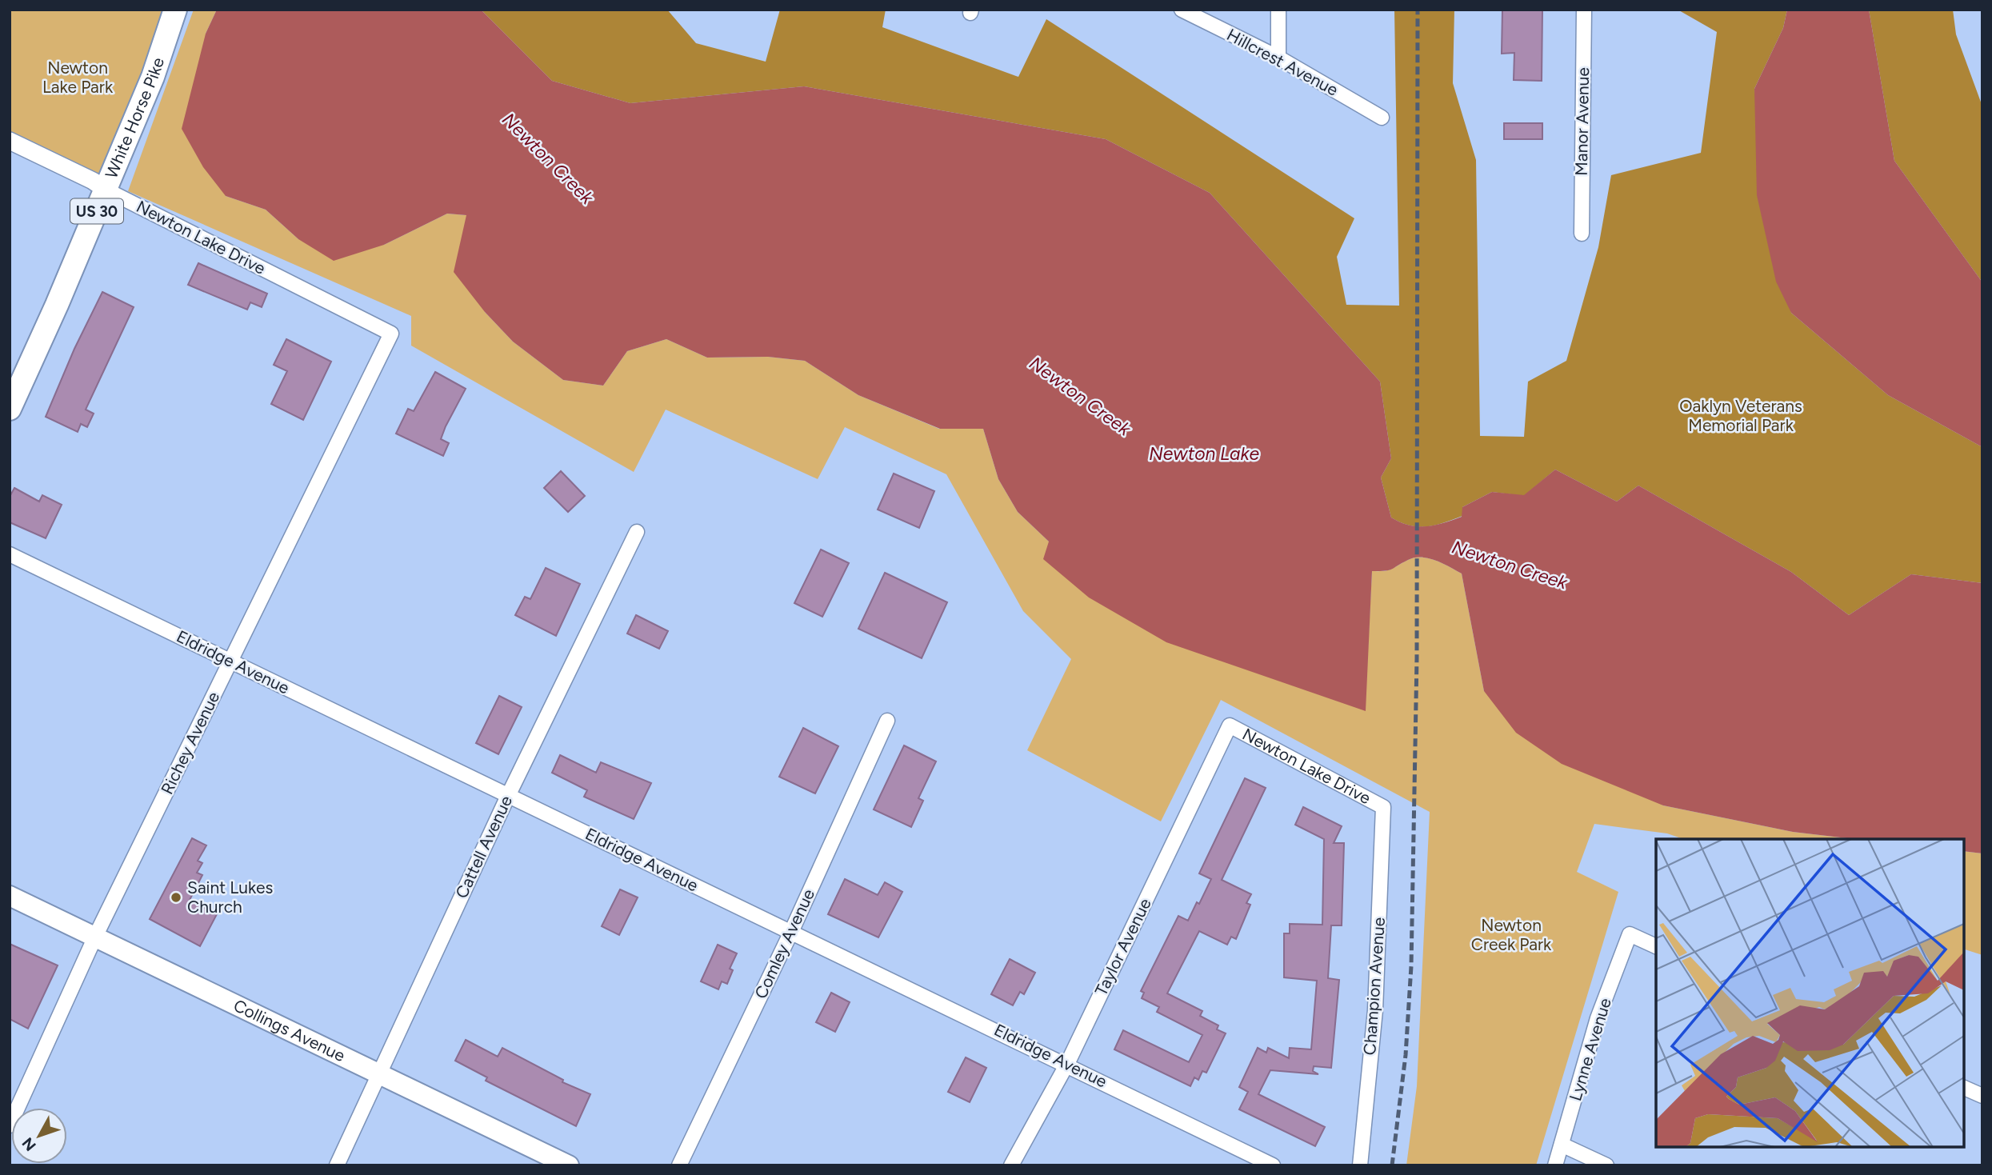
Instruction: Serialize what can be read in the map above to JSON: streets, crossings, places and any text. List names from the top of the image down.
{
  "streets": {
    "highway": ["White Horse Pike", "US 30"],
    "main road": ["Collings Avenue"],
    "street": [
      "Hillcrest Avenue",
      "Manor Avenue",
      "Newton Lake Drive",
      "Eldridge Avenue",
      "Richey Avenue",
      "Cattell Avenue",
      "Comley Avenue",
      "Taylor Avenue",
      "Champion Avenue",
      "Lynne Avenue"
    ]
  },
  "crossings": [
    ["White Horse Pike", "Newton Lake Drive"],
    ["Newton Lake Drive", "Richey Avenue"],
    ["Newton Lake Drive", "Taylor Avenue"],
    ["Newton Lake Drive", "Champion Avenue"],
    ["Eldridge Avenue", "Richey Avenue"],
    ["Eldridge Avenue", "Cattell Avenue"],
    ["Eldridge Avenue", "Comley Avenue"],
    ["Eldridge Avenue", "Taylor Avenue"],
    ["Richey Avenue", "Collings Avenue"],
    ["Cattell Avenue", "Collings Avenue"]
  ],
  "water": ["Newton Creek", "Newton Lake"],
  "parks": ["Newton Lake Park", "Oaklyn Veterans Memorial Park", "Newton Creek Park"],
  "places": ["Saint Lukes Church"],
  "north": "bottom left"
}
